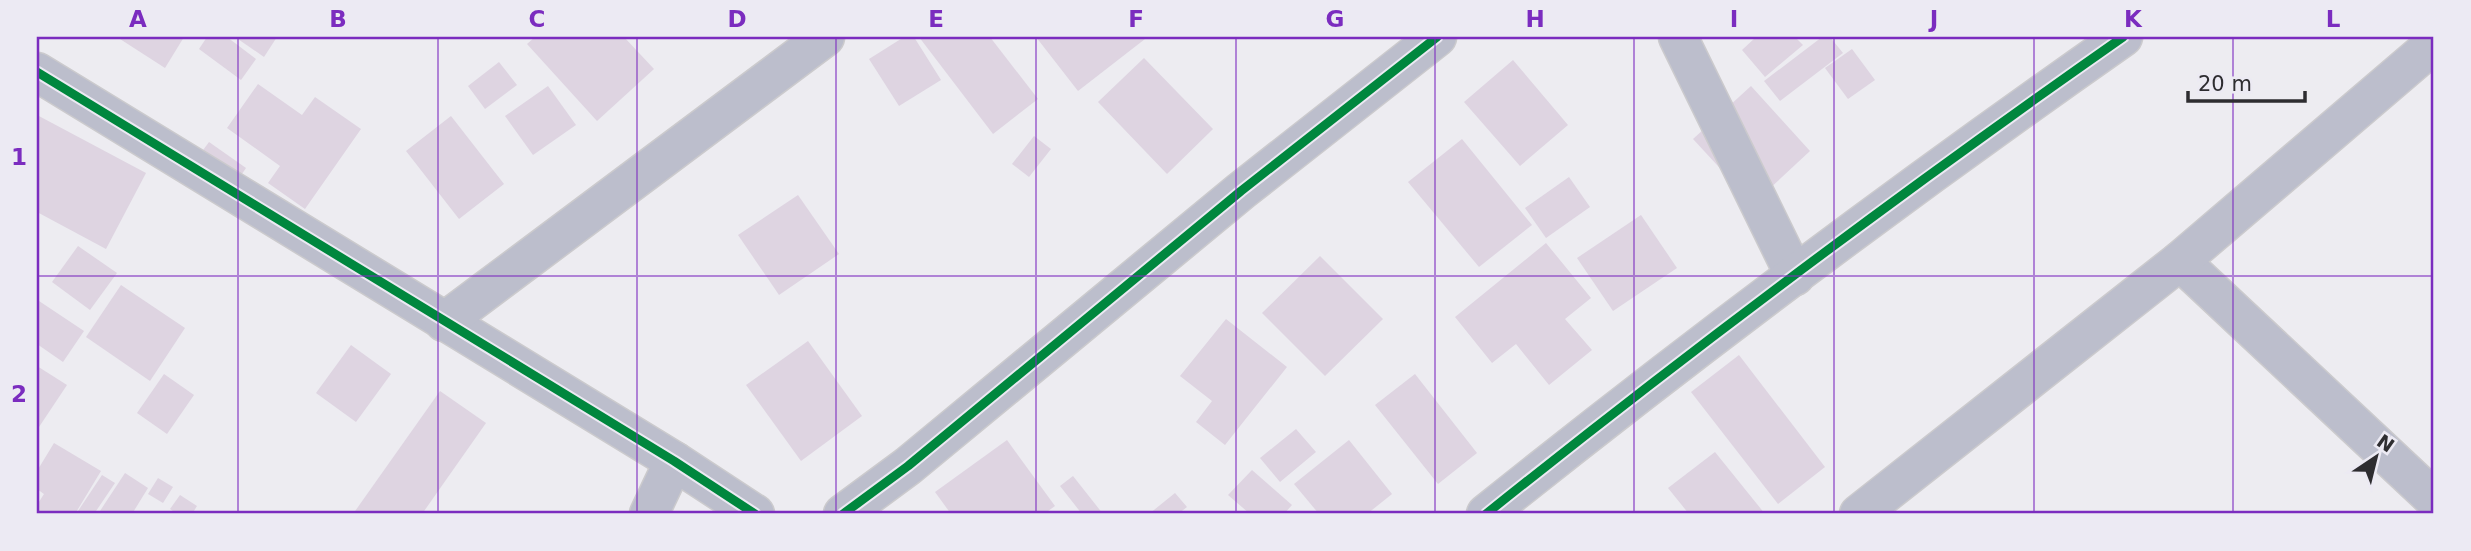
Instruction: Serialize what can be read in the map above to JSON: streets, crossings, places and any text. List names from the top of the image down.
{
  "scale_bar": "20 m",
  "north": "top right",
  "grid": {
    "columns": [
      "A",
      "B",
      "C",
      "D",
      "E",
      "F",
      "G",
      "H",
      "I",
      "J",
      "K",
      "L"
    ],
    "rows": ["1", "2"]
  }
}
